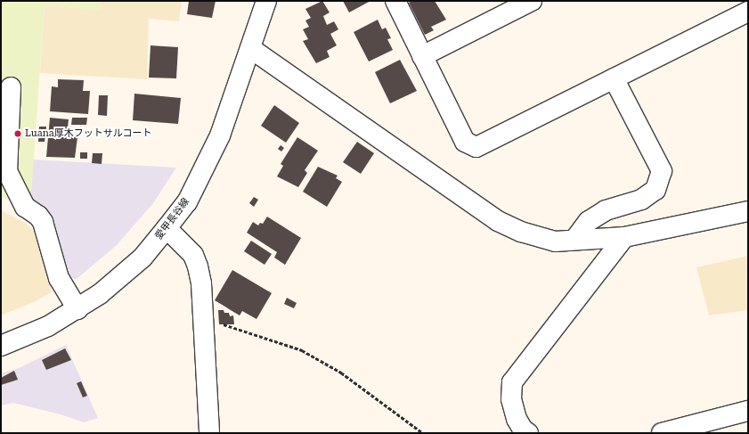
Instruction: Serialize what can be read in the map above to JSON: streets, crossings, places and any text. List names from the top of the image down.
{
  "streets": {
    "street": ["愛甲長谷線"]
  },
  "places": ["Luana厚木フットサルコート"]
}
